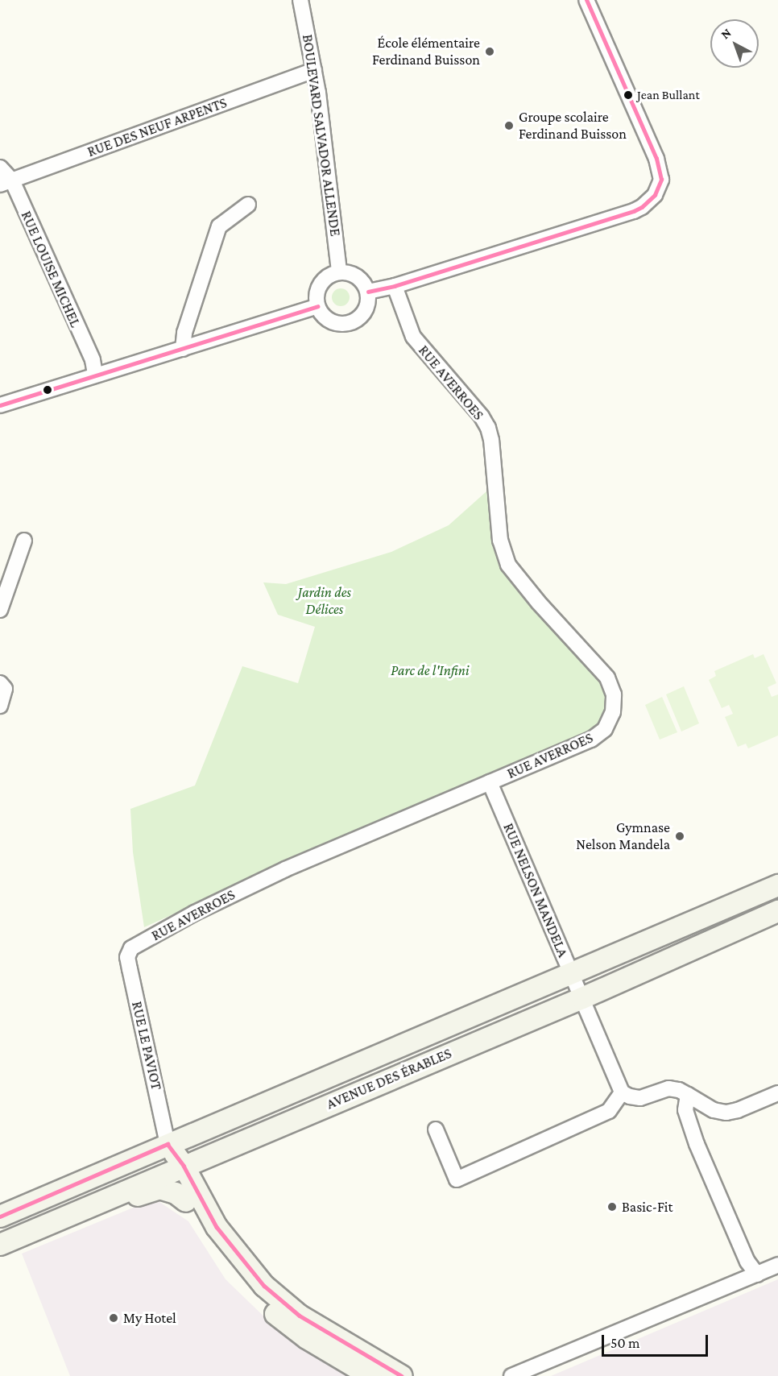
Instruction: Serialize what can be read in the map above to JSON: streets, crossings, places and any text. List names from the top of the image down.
{
  "streets": {
    "main road": ["AVENUE DES ÉRABLES"],
    "street": [
      "RUE DES NEUF ARPENTS",
      "BOULEVARD SALVADOR ALLENDE",
      "RUE LOUISE MICHEL",
      "RUE AVERROES",
      "RUE NELSON MANDELA",
      "RUE LE PAVIOT"
    ]
  },
  "crossings": [
    ["RUE DES NEUF ARPENTS", "BOULEVARD SALVADOR ALLENDE"],
    ["RUE DES NEUF ARPENTS", "RUE LOUISE MICHEL"],
    ["RUE AVERROES", "RUE NELSON MANDELA"],
    ["RUE AVERROES", "RUE LE PAVIOT"],
    ["RUE NELSON MANDELA", "AVENUE DES ÉRABLES"],
    ["RUE LE PAVIOT", "AVENUE DES ÉRABLES"]
  ],
  "parks": ["Jardin des Délices", "Parc de l'Infini"],
  "places": [
    "École élémentaire Ferdinand Buisson",
    "Jean Bullant",
    "Groupe scolaire Ferdinand Buisson",
    "Gymnase Nelson Mandela",
    "Basic-Fit",
    "My Hotel"
  ],
  "scale_bar": "50 m",
  "north": "top left"
}
